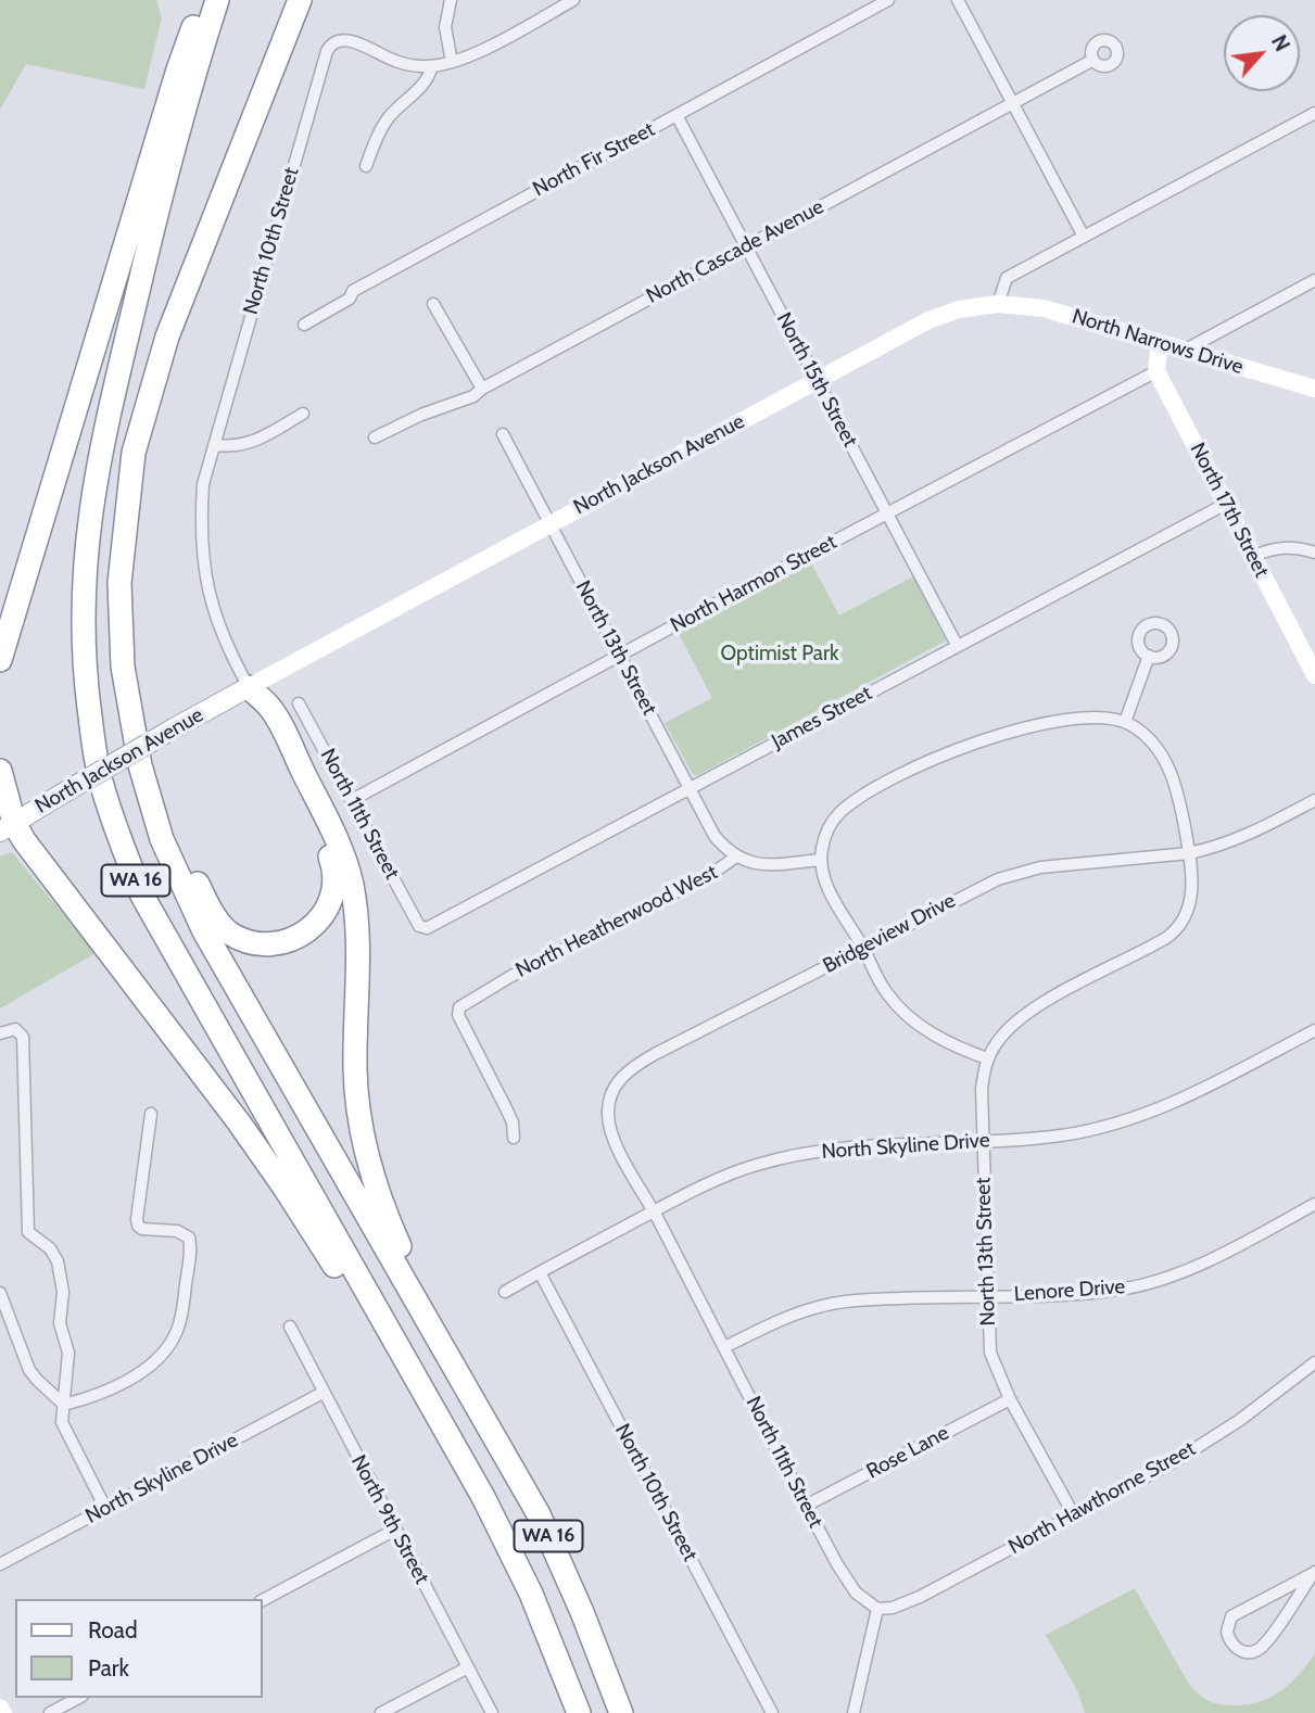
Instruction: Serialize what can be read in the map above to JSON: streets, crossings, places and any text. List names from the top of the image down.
{
  "streets": {
    "highway": ["WA 16"],
    "main road": ["North Narrows Drive", "North Jackson Avenue", "North 17th Street"],
    "street": [
      "North Fir Street",
      "North 10th Street",
      "North Cascade Avenue",
      "North 15th Street",
      "North Harmon Street",
      "North 13th Street",
      "James Street",
      "North 11th Street",
      "North Heatherwood West",
      "Bridgeview Drive",
      "North Skyline Drive",
      "Lenore Drive",
      "Rose Lane",
      "North Hawthorne Street",
      "North 9th Street"
    ]
  },
  "crossings": [
    ["North Fir Street", "North 15th Street"],
    ["North 10th Street", "North Jackson Avenue"],
    ["North 10th Street", "North Skyline Drive"],
    ["North Cascade Avenue", "North 15th Street"],
    ["North Narrows Drive", "North Jackson Avenue"],
    ["North 15th Street", "North Jackson Avenue"],
    ["North 15th Street", "North Harmon Street"],
    ["North 15th Street", "James Street"],
    ["North Jackson Avenue", "North 13th Street"],
    ["North 17th Street", "North Harmon Street"],
    ["North 17th Street", "James Street"],
    ["North Harmon Street", "North 13th Street"],
    ["North Harmon Street", "North 11th Street"],
    ["North 13th Street", "James Street"],
    ["North 13th Street", "North Heatherwood West"],
    ["North 13th Street", "North Skyline Drive"],
    ["North 13th Street", "Lenore Drive"],
    ["North 13th Street", "Rose Lane"],
    ["North 13th Street", "North Hawthorne Street"],
    ["James Street", "North 11th Street"],
    ["North 11th Street", "Bridgeview Drive"],
    ["North 11th Street", "North Skyline Drive"],
    ["North 11th Street", "Lenore Drive"],
    ["North 11th Street", "Rose Lane"],
    ["North 11th Street", "North Hawthorne Street"],
    ["Bridgeview Drive", "North Skyline Drive"],
    ["North Skyline Drive", "North 9th Street"]
  ],
  "parks": ["Optimist Park"],
  "legend": ["Road", "Park"],
  "north": "top right"
}
